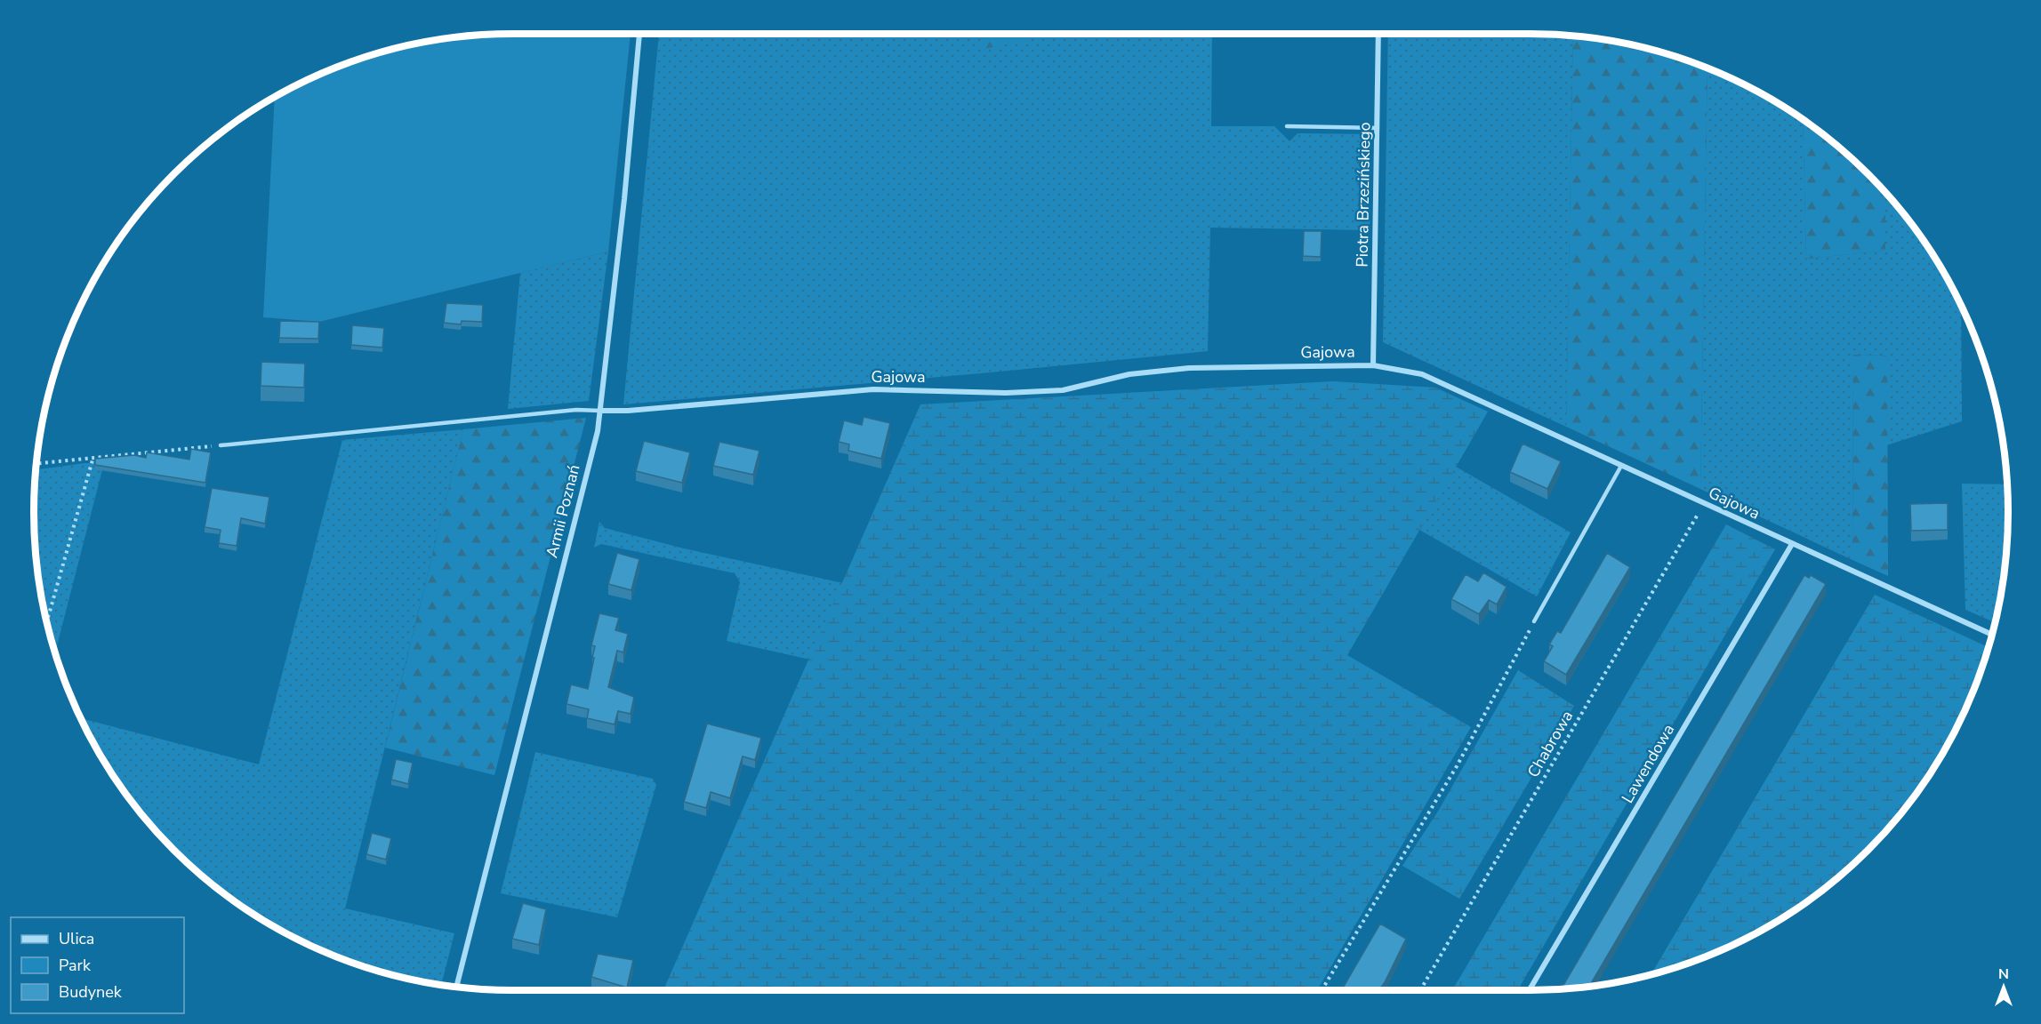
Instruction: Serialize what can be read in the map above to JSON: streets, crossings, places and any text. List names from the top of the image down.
{
  "streets": {
    "street": [
      "Piotra Brzezińskiego",
      "Gajowa",
      "Armii Poznań",
      "Lawendowa"
    ],
    "path": ["Chabrowa"]
  },
  "crossings": [
    ["Piotra Brzezińskiego", "Gajowa"],
    ["Gajowa", "Armii Poznań"],
    ["Gajowa", "Chabrowa"],
    ["Gajowa", "Lawendowa"]
  ],
  "legend": ["Ulica", "Park", "Budynek"],
  "north": "top"
}
